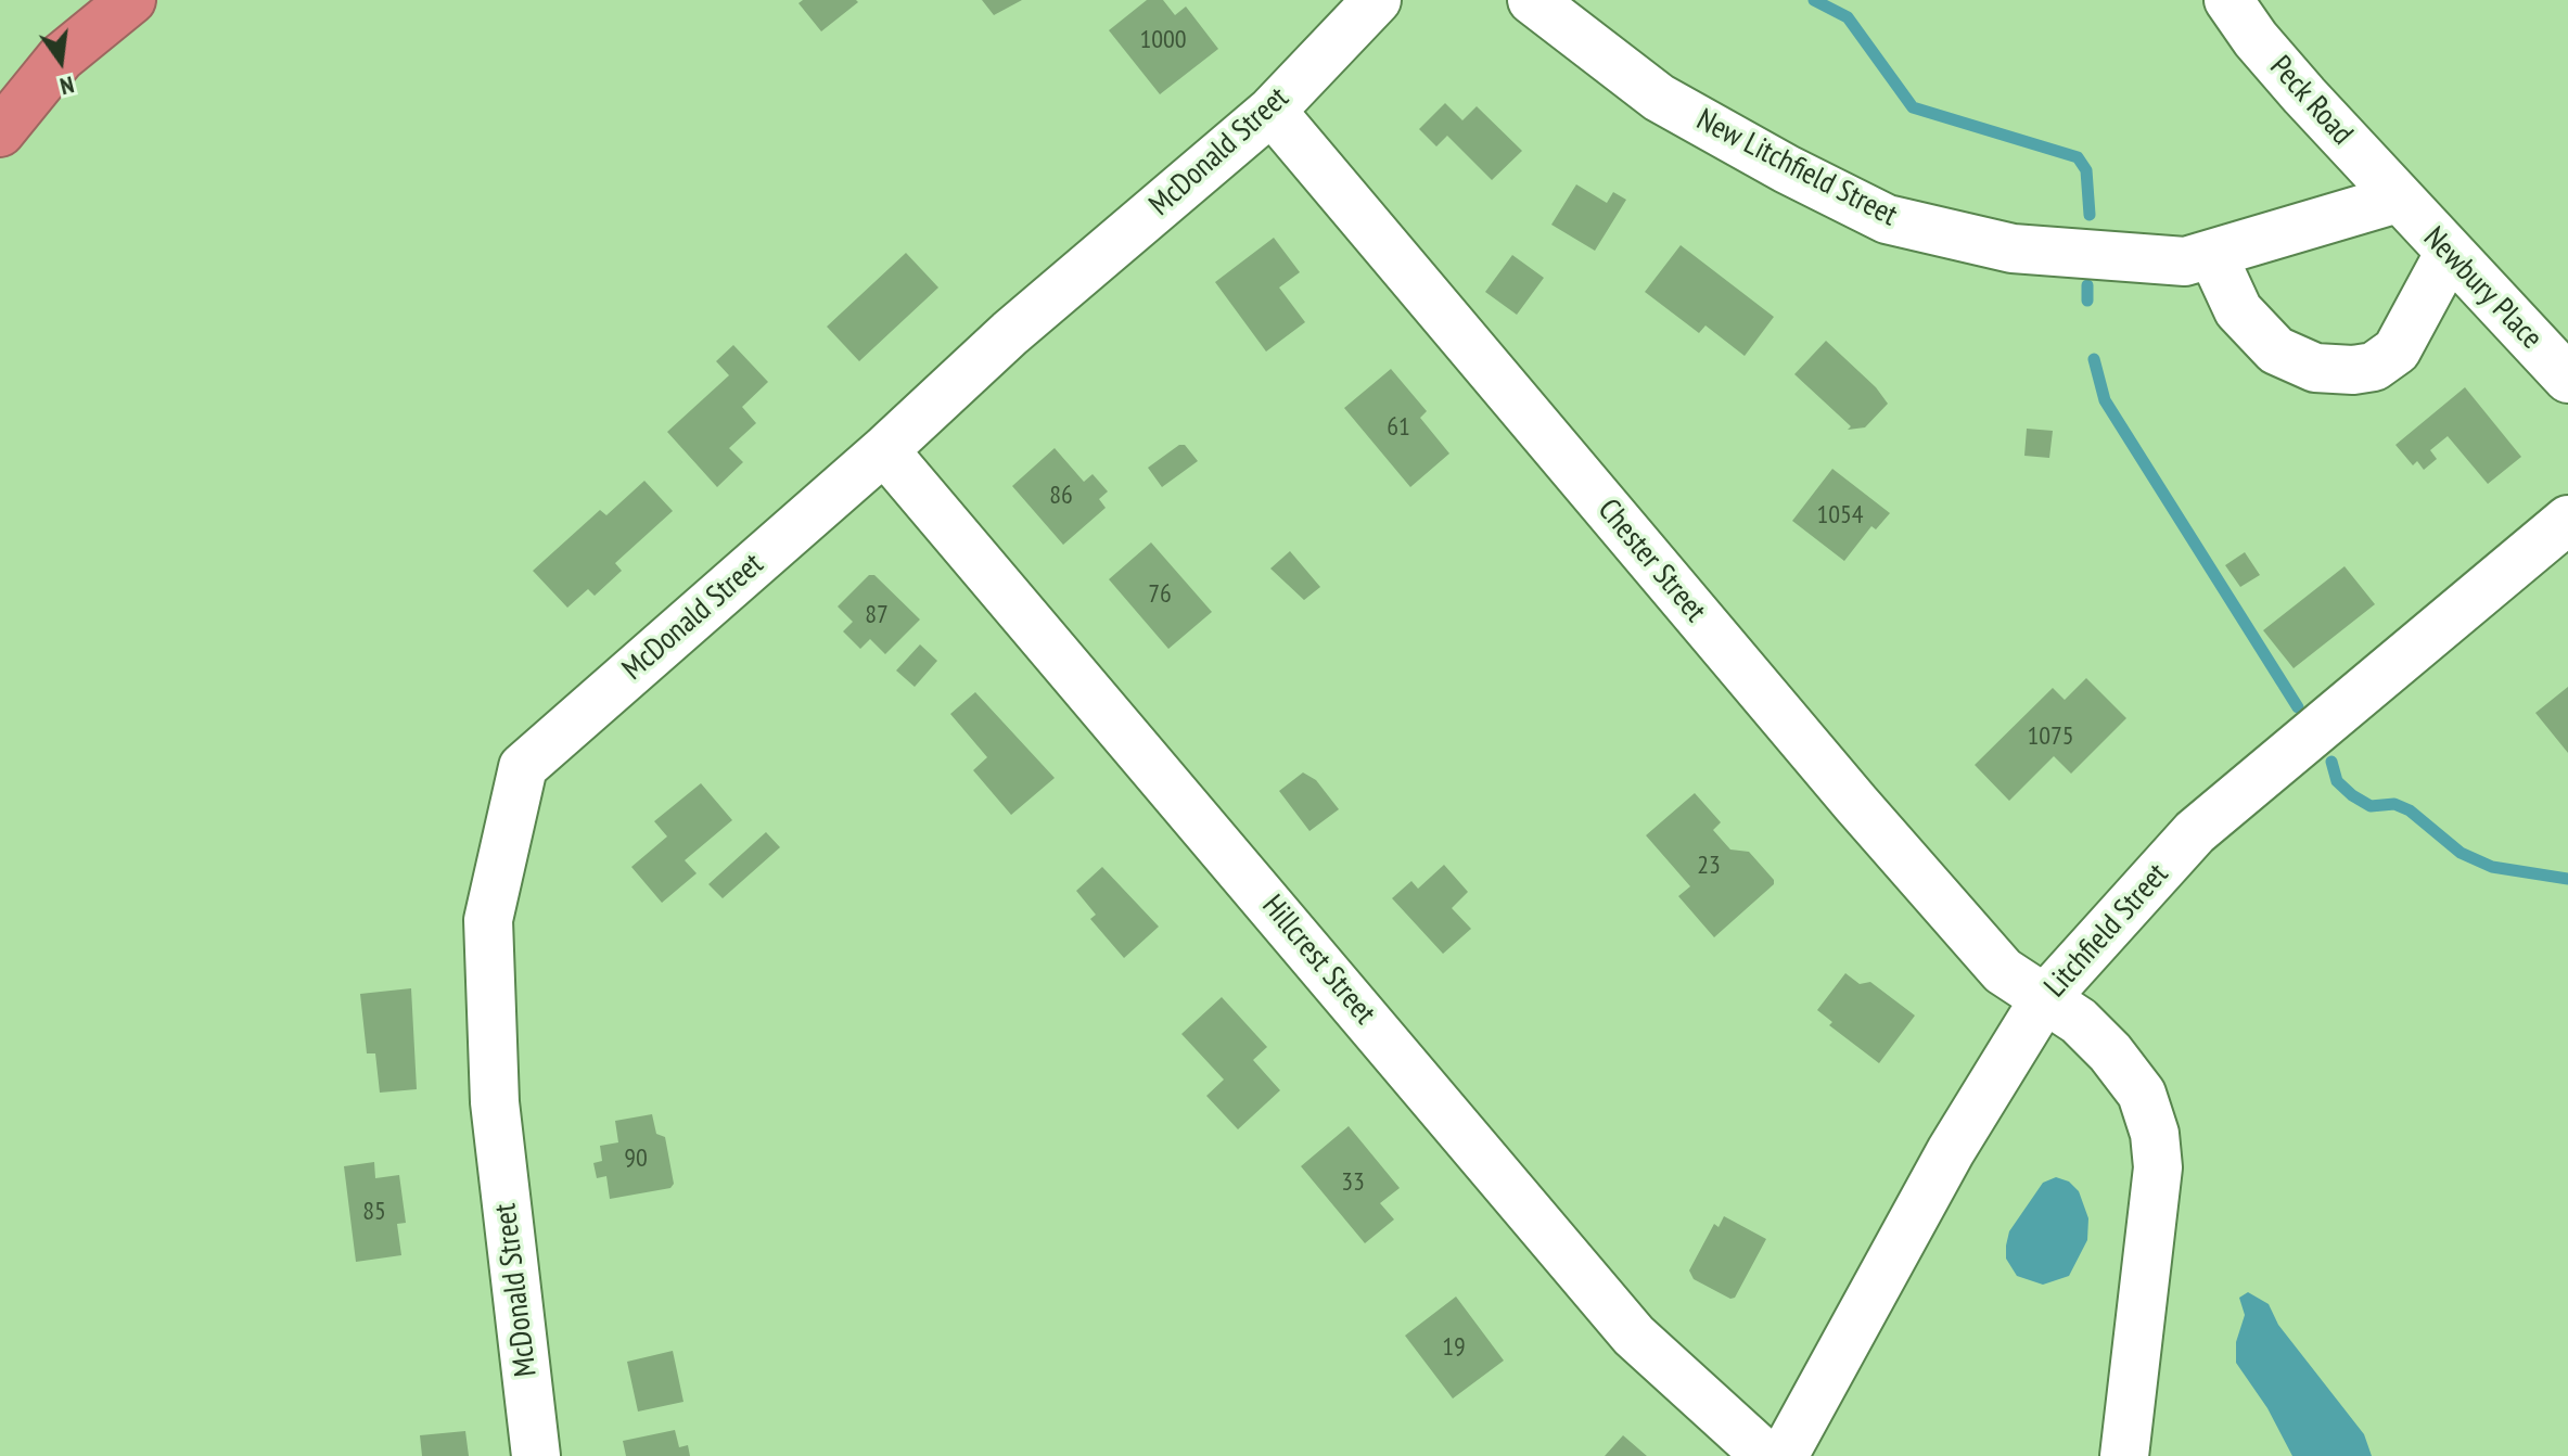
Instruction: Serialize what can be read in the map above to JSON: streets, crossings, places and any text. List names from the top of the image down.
{
  "streets": {
    "street": [
      "Peck Road",
      "McDonald Street",
      "New Litchfield Street",
      "Newbury Place",
      "Chester Street",
      "Litchfield Street",
      "Hillcrest Street"
    ]
  },
  "crossings": [
    ["Peck Road", "New Litchfield Street"],
    ["Peck Road", "Newbury Place"],
    ["McDonald Street", "Chester Street"],
    ["McDonald Street", "Hillcrest Street"],
    ["New Litchfield Street", "Newbury Place"],
    ["Chester Street", "Litchfield Street"]
  ],
  "house_numbers": [
    "1000",
    "61",
    "86",
    "1054",
    "76",
    "87",
    "1075",
    "23",
    "90",
    "33",
    "85",
    "19"
  ],
  "north": "bottom"
}
